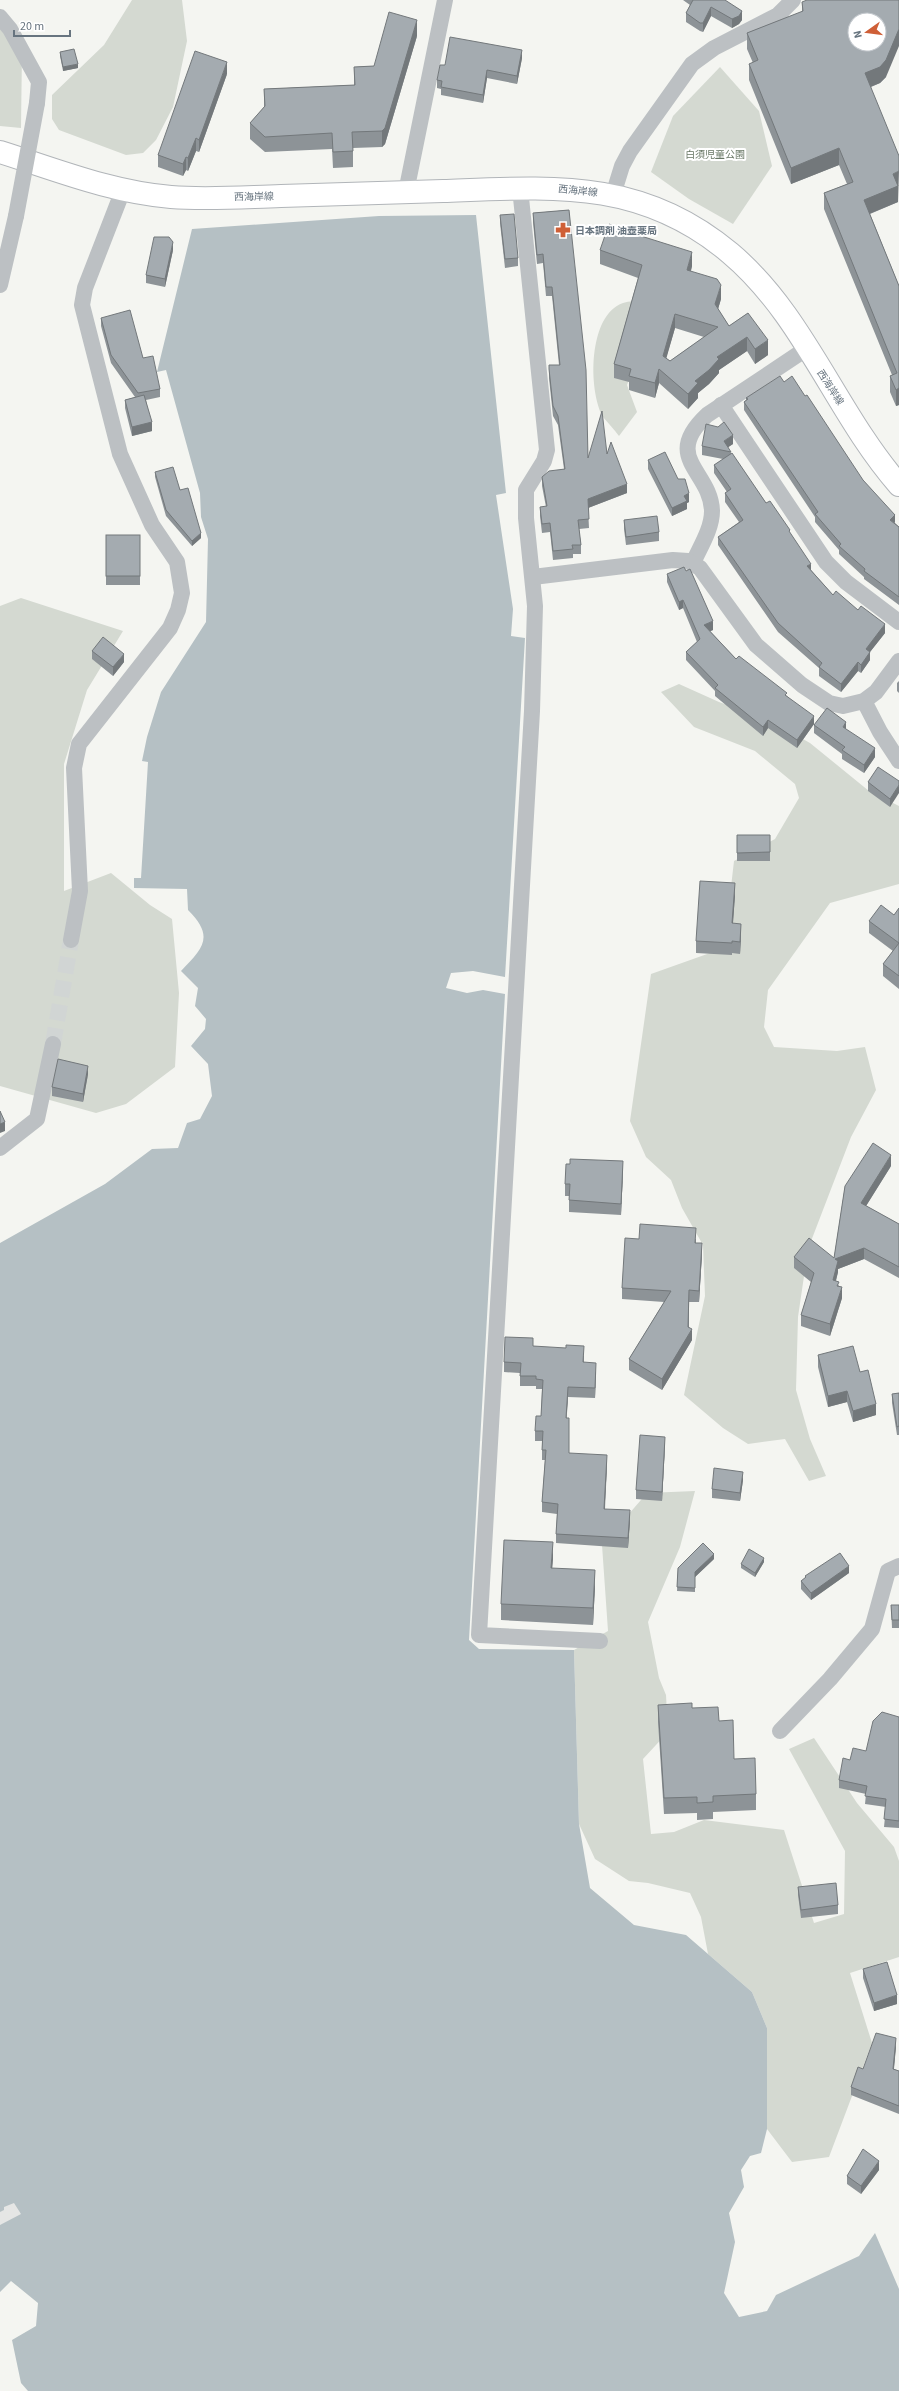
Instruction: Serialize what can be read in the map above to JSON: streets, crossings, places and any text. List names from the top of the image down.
{
  "streets": {
    "street": ["西海岸線"]
  },
  "parks": ["白須児童公園"],
  "places": {
    "pharmacy": ["日本調剤 油壺薬局"]
  },
  "scale_bar": "20 m",
  "north": "left"
}
